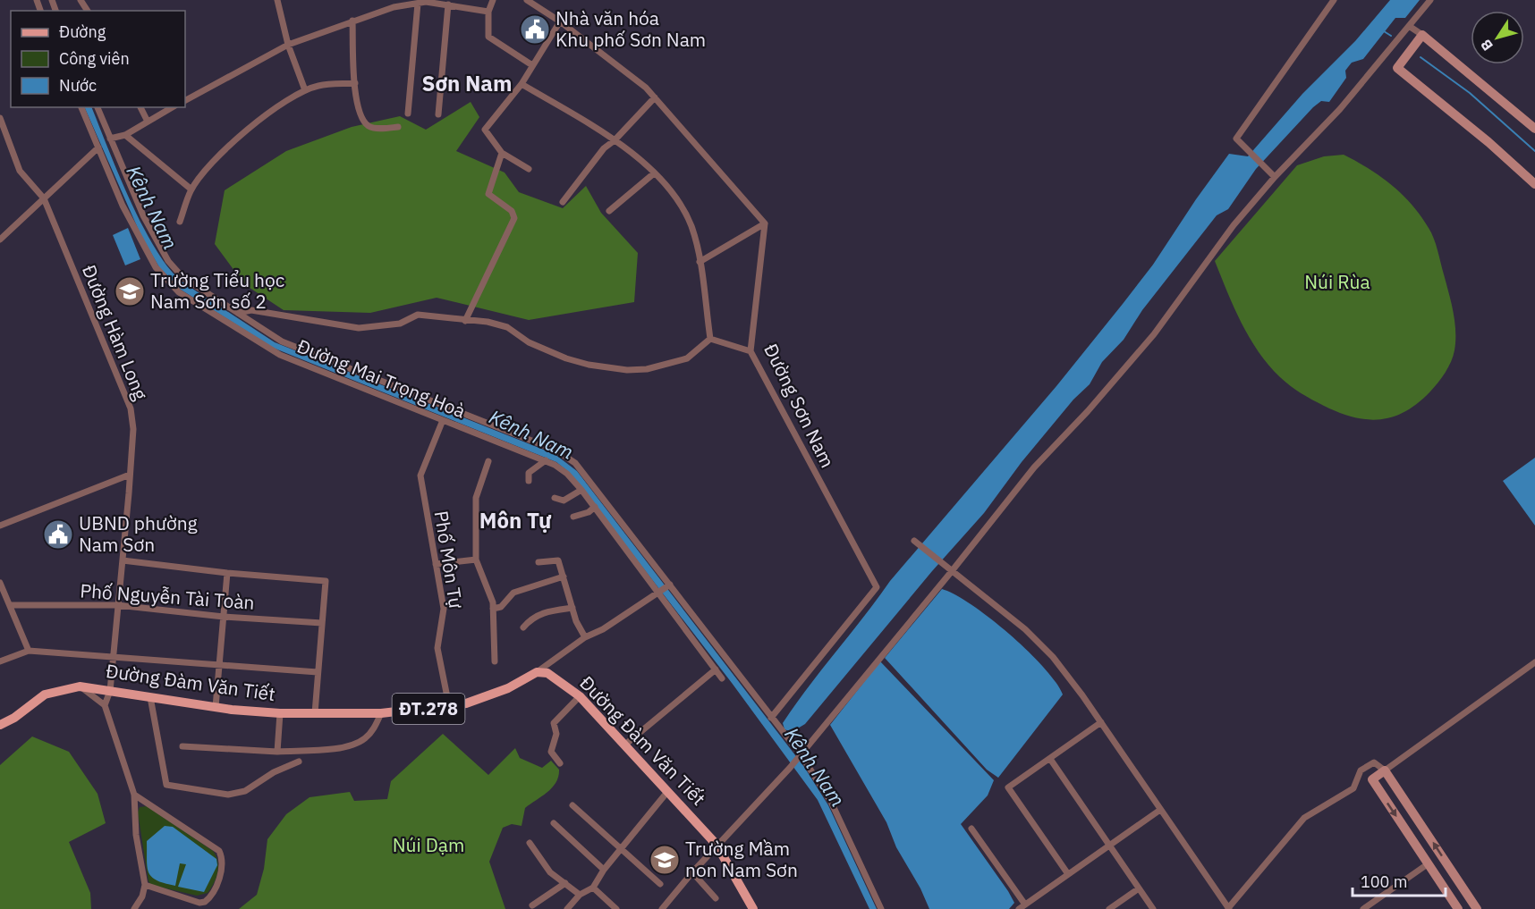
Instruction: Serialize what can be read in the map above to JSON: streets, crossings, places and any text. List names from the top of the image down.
{
  "streets": {
    "main road": ["Đường Đàm Văn Tiết", "ĐT.278"],
    "street": [
      "Đường Hàm Long",
      "Đường Mai Trọng Hoà",
      "Đường Sơn Nam",
      "Phố Môn Tự",
      "Phố Nguyễn Tài Toàn"
    ]
  },
  "crossings": [
    ["Đường Hàm Long", "Phố Nguyễn Tài Toàn"],
    ["Đường Hàm Long", "Đường Đàm Văn Tiết"],
    ["Đường Mai Trọng Hoà", "Phố Môn Tự"],
    ["Phố Môn Tự", "Đường Đàm Văn Tiết"]
  ],
  "districts": ["Sơn Nam", "Môn Tự"],
  "water": ["Kênh Nam"],
  "parks": ["Núi Rùa", "Núi Dạm"],
  "places": {
    "public building": ["Nhà văn hóa Khu phố Sơn Nam", "UBND phường Nam Sơn"],
    "school or university": ["Trường Tiểu học Nam Sơn số 2", "Trường Mầm non Nam Sơn"]
  },
  "legend": ["Đường", "Công viên", "Nước"],
  "scale_bar": "100 m",
  "north": "bottom left"
}
